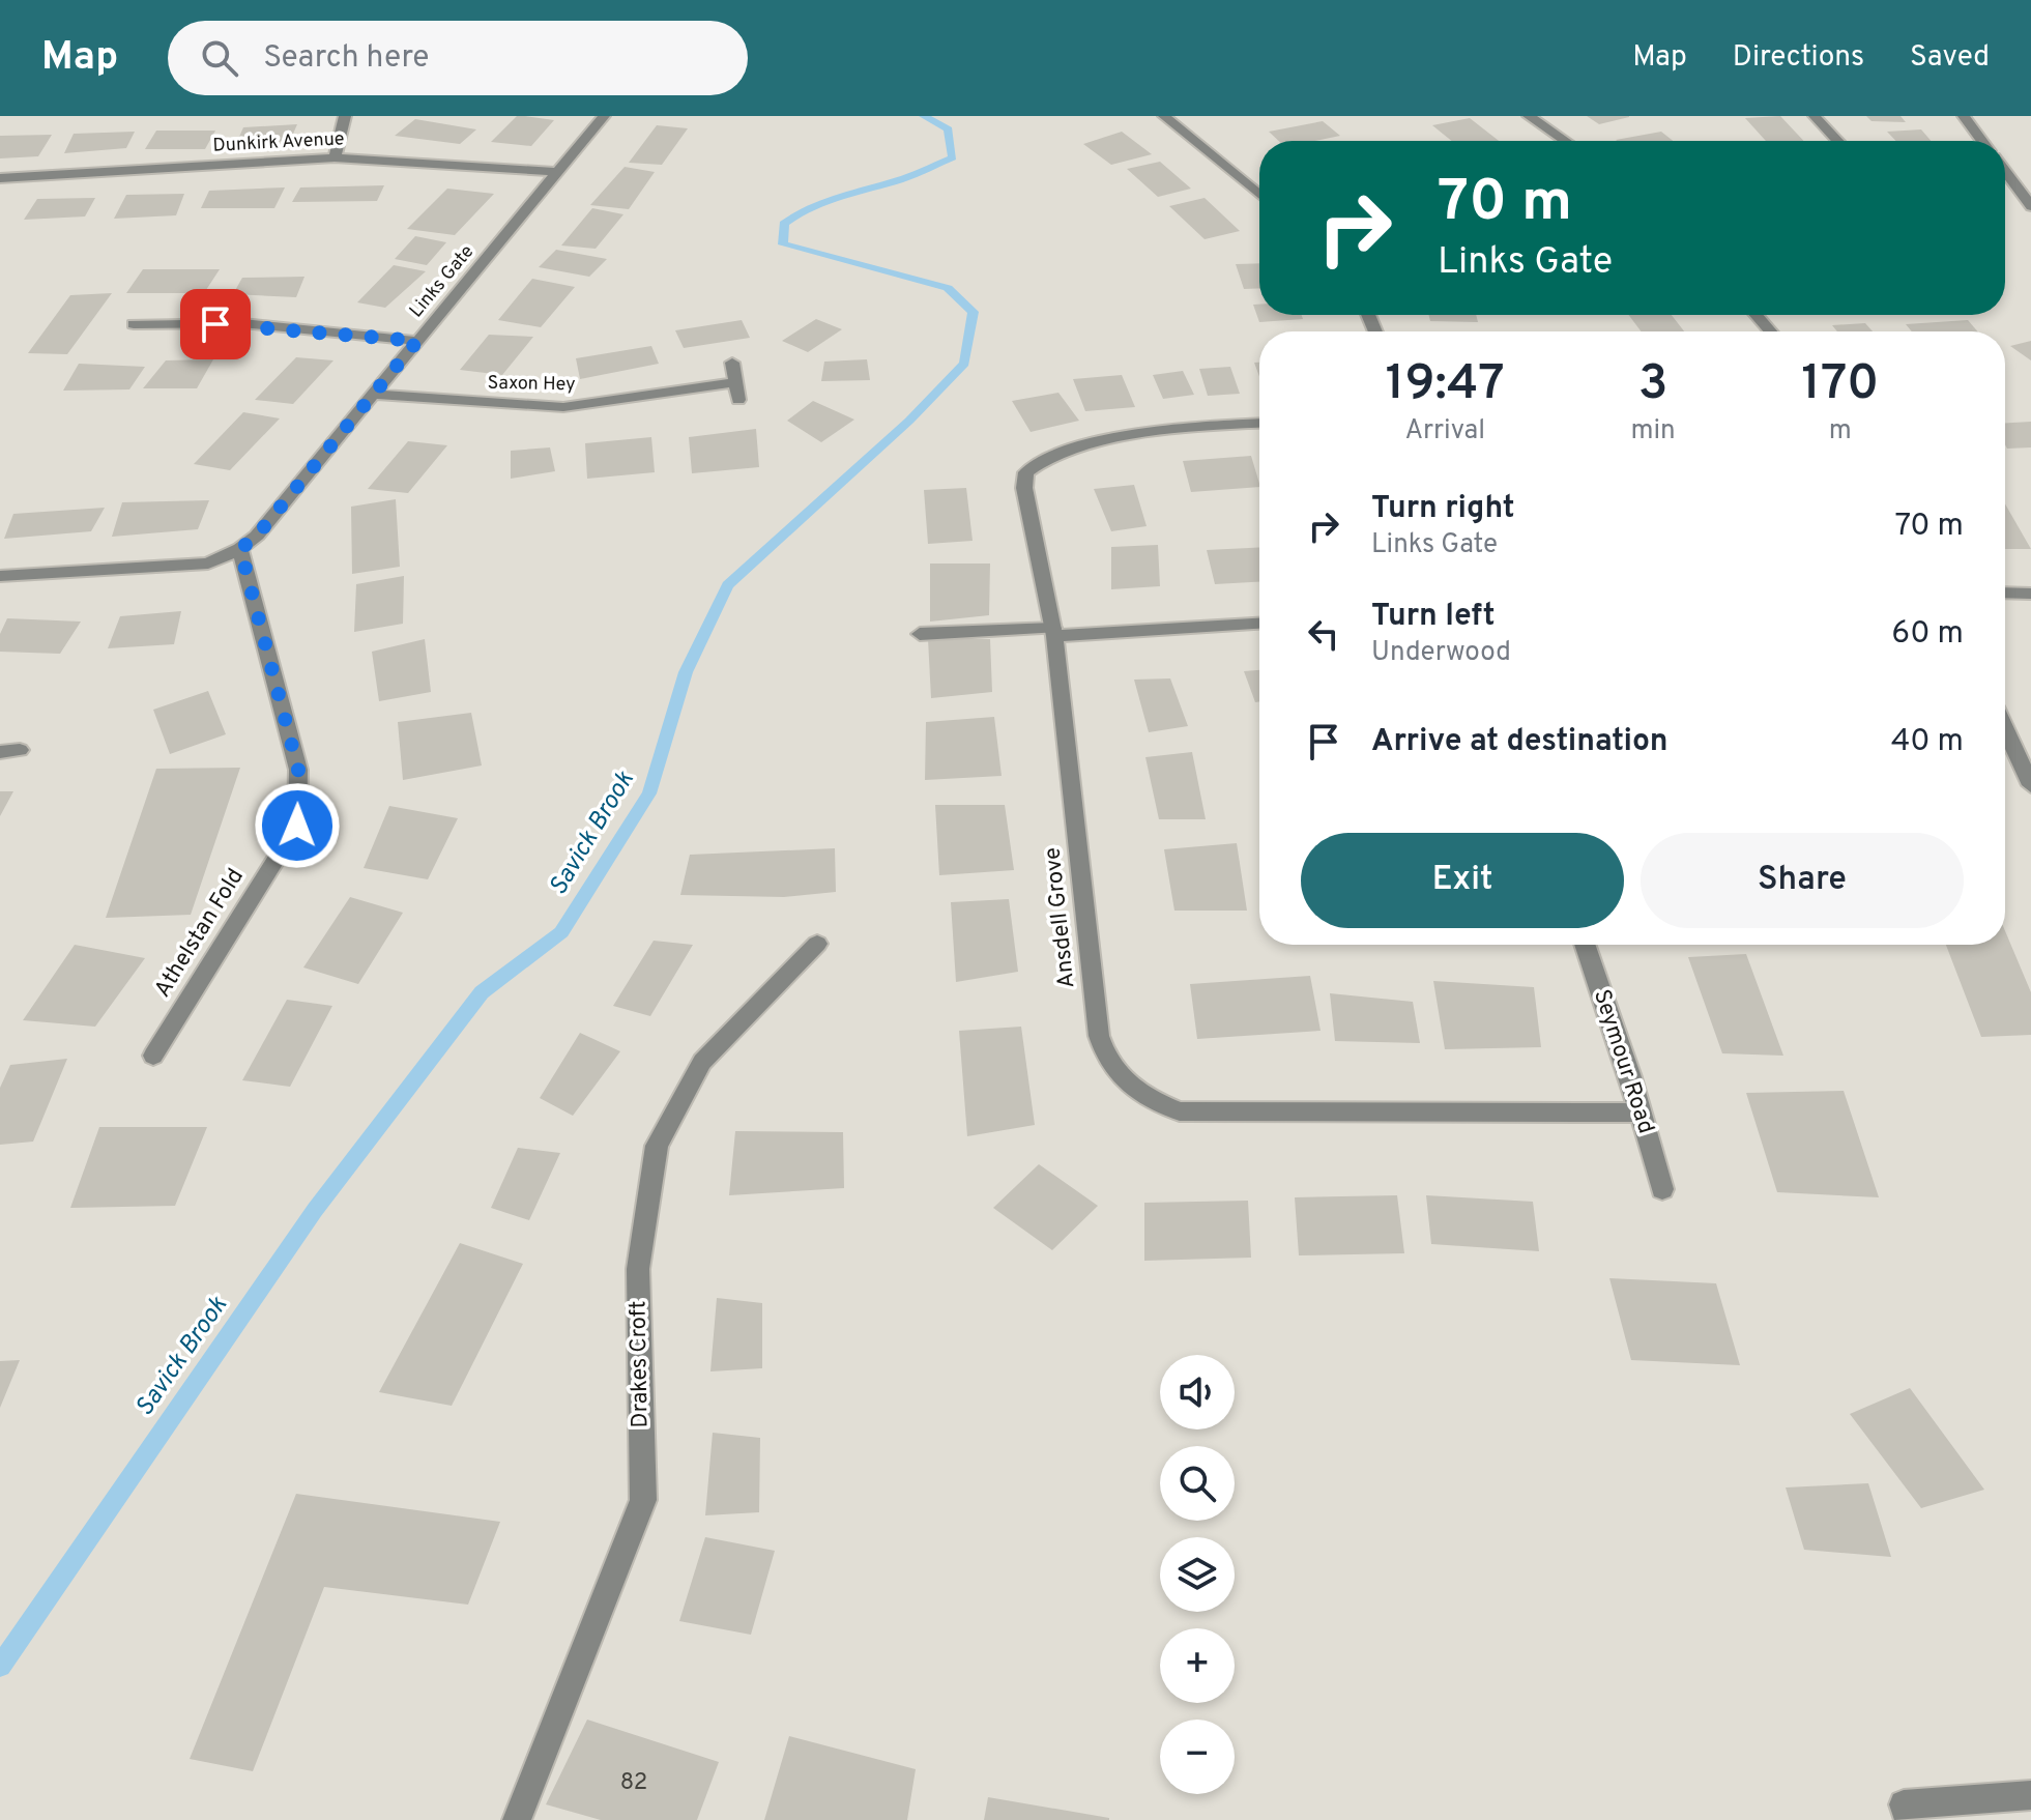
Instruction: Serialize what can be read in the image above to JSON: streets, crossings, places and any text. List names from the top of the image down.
{
  "streets": {
    "street": [
      "Dunkirk Avenue",
      "Links Gate",
      "Saxon Hey",
      "Ansdell Grove",
      "Athelstan Fold",
      "Seymour Road",
      "Drakes Croft"
    ]
  },
  "crossings": [
    ["Dunkirk Avenue", "Links Gate"],
    ["Links Gate", "Saxon Hey"],
    ["Links Gate", "Athelstan Fold"],
    ["Ansdell Grove", "Seymour Road"]
  ],
  "water": ["Savick Brook"],
  "house_numbers": ["82"],
  "page": {
    "header": "Map",
    "search": "Search here",
    "nav": ["Map", "Directions", "Saved"],
    "turn": ["70 m", "Links Gate"],
    "eta": [
      "19:47",
      "Arrival",
      "3",
      "min",
      "170",
      "m"
    ],
    "list": [
      {
        "name": "Turn right",
        "note": "Links Gate",
        "value": "70 m"
      },
      {
        "name": "Turn left",
        "note": "Underwood",
        "value": "60 m"
      },
      {
        "name": "Arrive at destination",
        "value": "40 m"
      }
    ],
    "buttons": ["Exit", "Share"],
    "map_buttons": ["+", "−"]
  }
}
